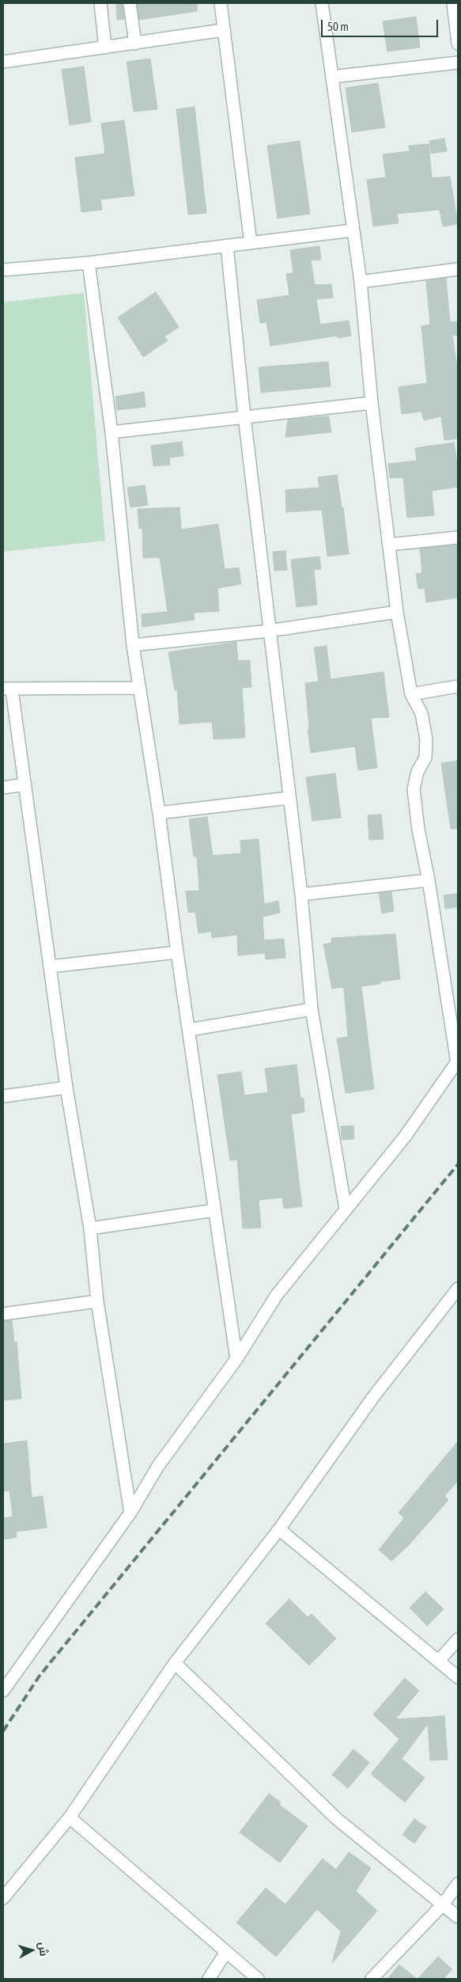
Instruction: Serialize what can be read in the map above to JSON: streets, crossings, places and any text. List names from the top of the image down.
{
  "scale_bar": "50 m",
  "north": "right"
}
